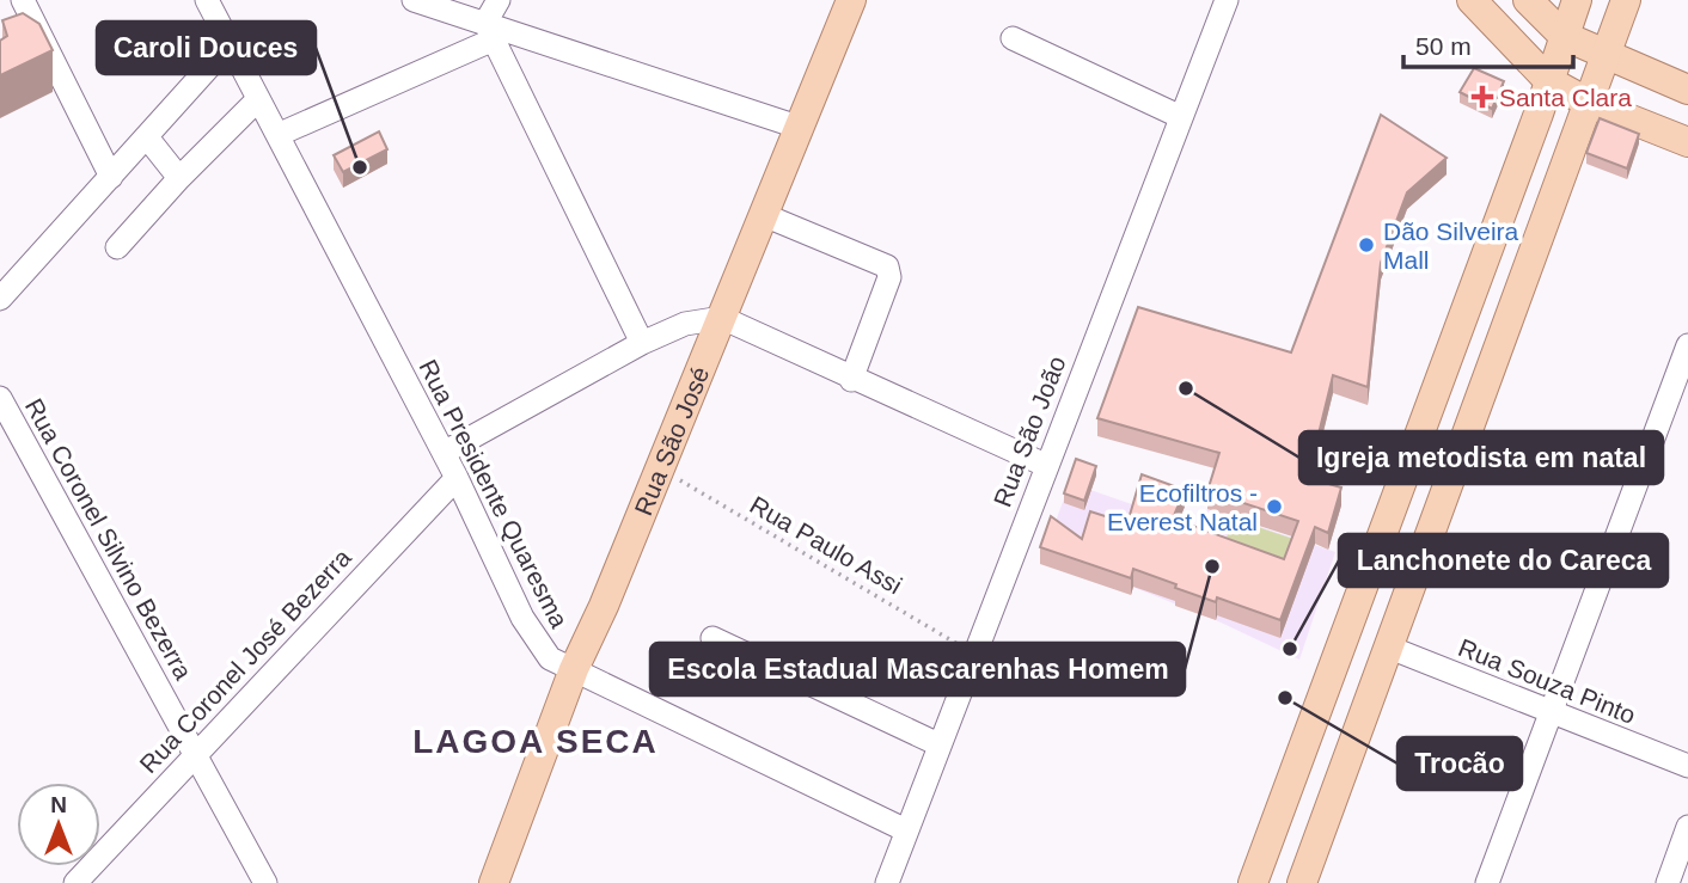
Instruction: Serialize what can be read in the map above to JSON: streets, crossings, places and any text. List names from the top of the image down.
{
  "streets": {
    "main road": ["Rua São José"],
    "street": [
      "Rua São João",
      "Rua Presidente Quaresma",
      "Rua Coronel Silvino Bezerra",
      "Rua Coronel José Bezerra",
      "Rua Souza Pinto"
    ],
    "path": ["Rua Paulo Assi"]
  },
  "crossings": [
    ["Rua São João", "Rua Presidente Quaresma"],
    ["Rua São João", "Rua Paulo Assi"],
    ["Rua São José", "Rua Presidente Quaresma"],
    ["Rua São José", "Rua Paulo Assi"],
    ["Rua Presidente Quaresma", "Rua Coronel José Bezerra"],
    ["Rua Coronel Silvino Bezerra", "Rua Coronel José Bezerra"]
  ],
  "districts": ["LAGOA SECA"],
  "places": {
    "health": ["Santa Clara"],
    "other": [
      "Caroli Douces",
      "Dão Silveira Mall",
      "Igreja metodista em natal",
      "Ecofiltros - Everest Natal",
      "Escola Estadual Mascarenhas Homem",
      "Lanchonete do Careca",
      "Trocão"
    ]
  },
  "scale_bar": "50 m",
  "north": "top"
}
